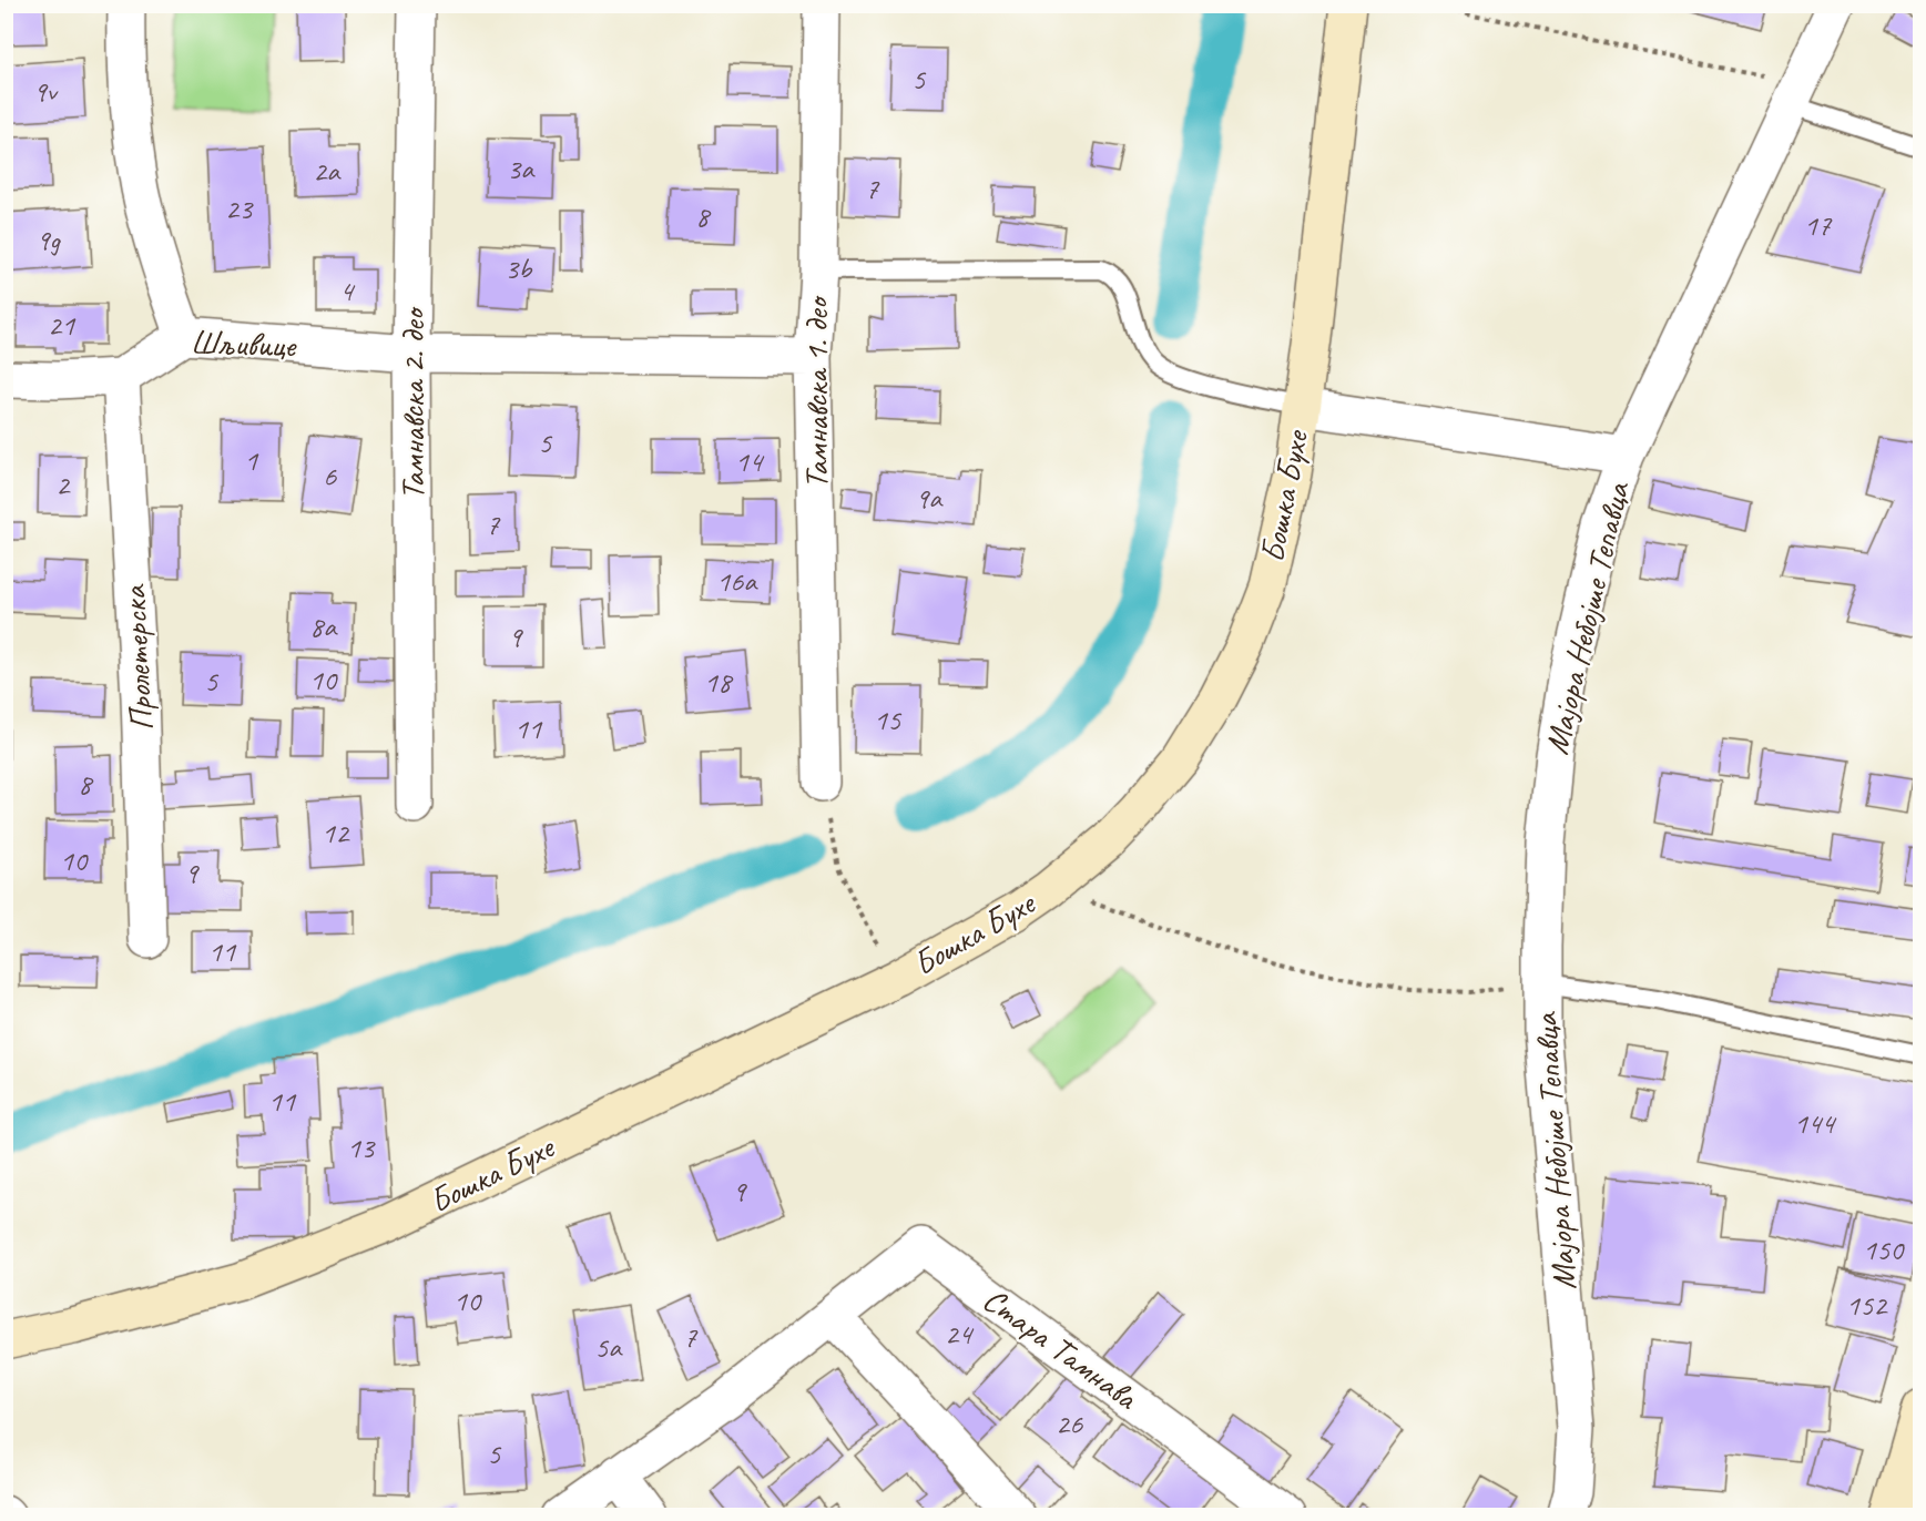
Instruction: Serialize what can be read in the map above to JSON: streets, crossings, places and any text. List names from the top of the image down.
{
  "streets": {
    "main road": ["Бошка Бухе"],
    "street": [
      "Шљивице",
      "Тамнавска 1. део",
      "Тамнавска 2. део",
      "Мајора Небојше Тепавца",
      "Пролетерска",
      "Стара Тамнава"
    ]
  },
  "crossings": [
    ["Шљивице", "Тамнавска 1. део"],
    ["Шљивице", "Тамнавска 2. део"],
    ["Шљивице", "Пролетерска"]
  ],
  "house_numbers": [
    "5",
    "9v",
    "3a",
    "2a",
    "7",
    "23",
    "8",
    "17",
    "9g",
    "3b",
    "4",
    "21",
    "5",
    "1",
    "14",
    "6",
    "2",
    "9a",
    "7",
    "16a",
    "8a",
    "9",
    "10",
    "5",
    "18",
    "15",
    "11",
    "8",
    "12",
    "10",
    "9",
    "11",
    "11",
    "144",
    "13",
    "9",
    "150",
    "10",
    "152",
    "24",
    "7",
    "5a",
    "26",
    "5"
  ]
}
